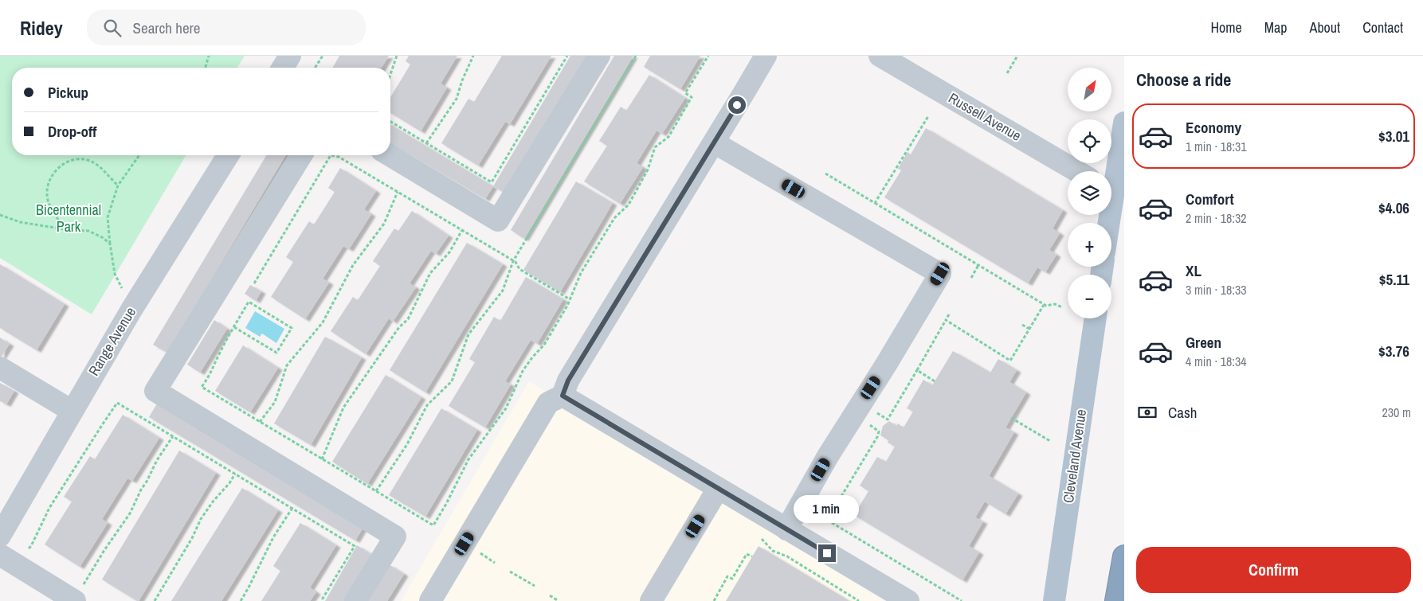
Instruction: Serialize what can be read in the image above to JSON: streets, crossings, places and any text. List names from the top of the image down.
{
  "streets": {
    "main road": ["Cleveland Avenue"],
    "street": ["Russell Avenue", "Range Avenue"]
  },
  "parks": ["Bicentennial Park"],
  "north": "top right",
  "page": {
    "header": "Ridey",
    "search": "Search here",
    "nav": [
      "Home",
      "Map",
      "About",
      "Contact"
    ],
    "heading": "Choose a ride",
    "map_buttons": ["+", "−"],
    "banner": ["Pickup", "Drop-off"],
    "list": [
      {
        "name": "Economy",
        "note": "1 min · 18:31",
        "value": "$3.01"
      },
      {
        "name": "Comfort",
        "note": "2 min · 18:32",
        "value": "$4.06"
      },
      {
        "name": "XL",
        "note": "3 min · 18:33",
        "value": "$5.11"
      },
      {
        "name": "Green",
        "note": "4 min · 18:34",
        "value": "$3.76"
      }
    ],
    "pay": ["Cash", "230 m"],
    "bubble": "1 min",
    "buttons": "Confirm"
  }
}
